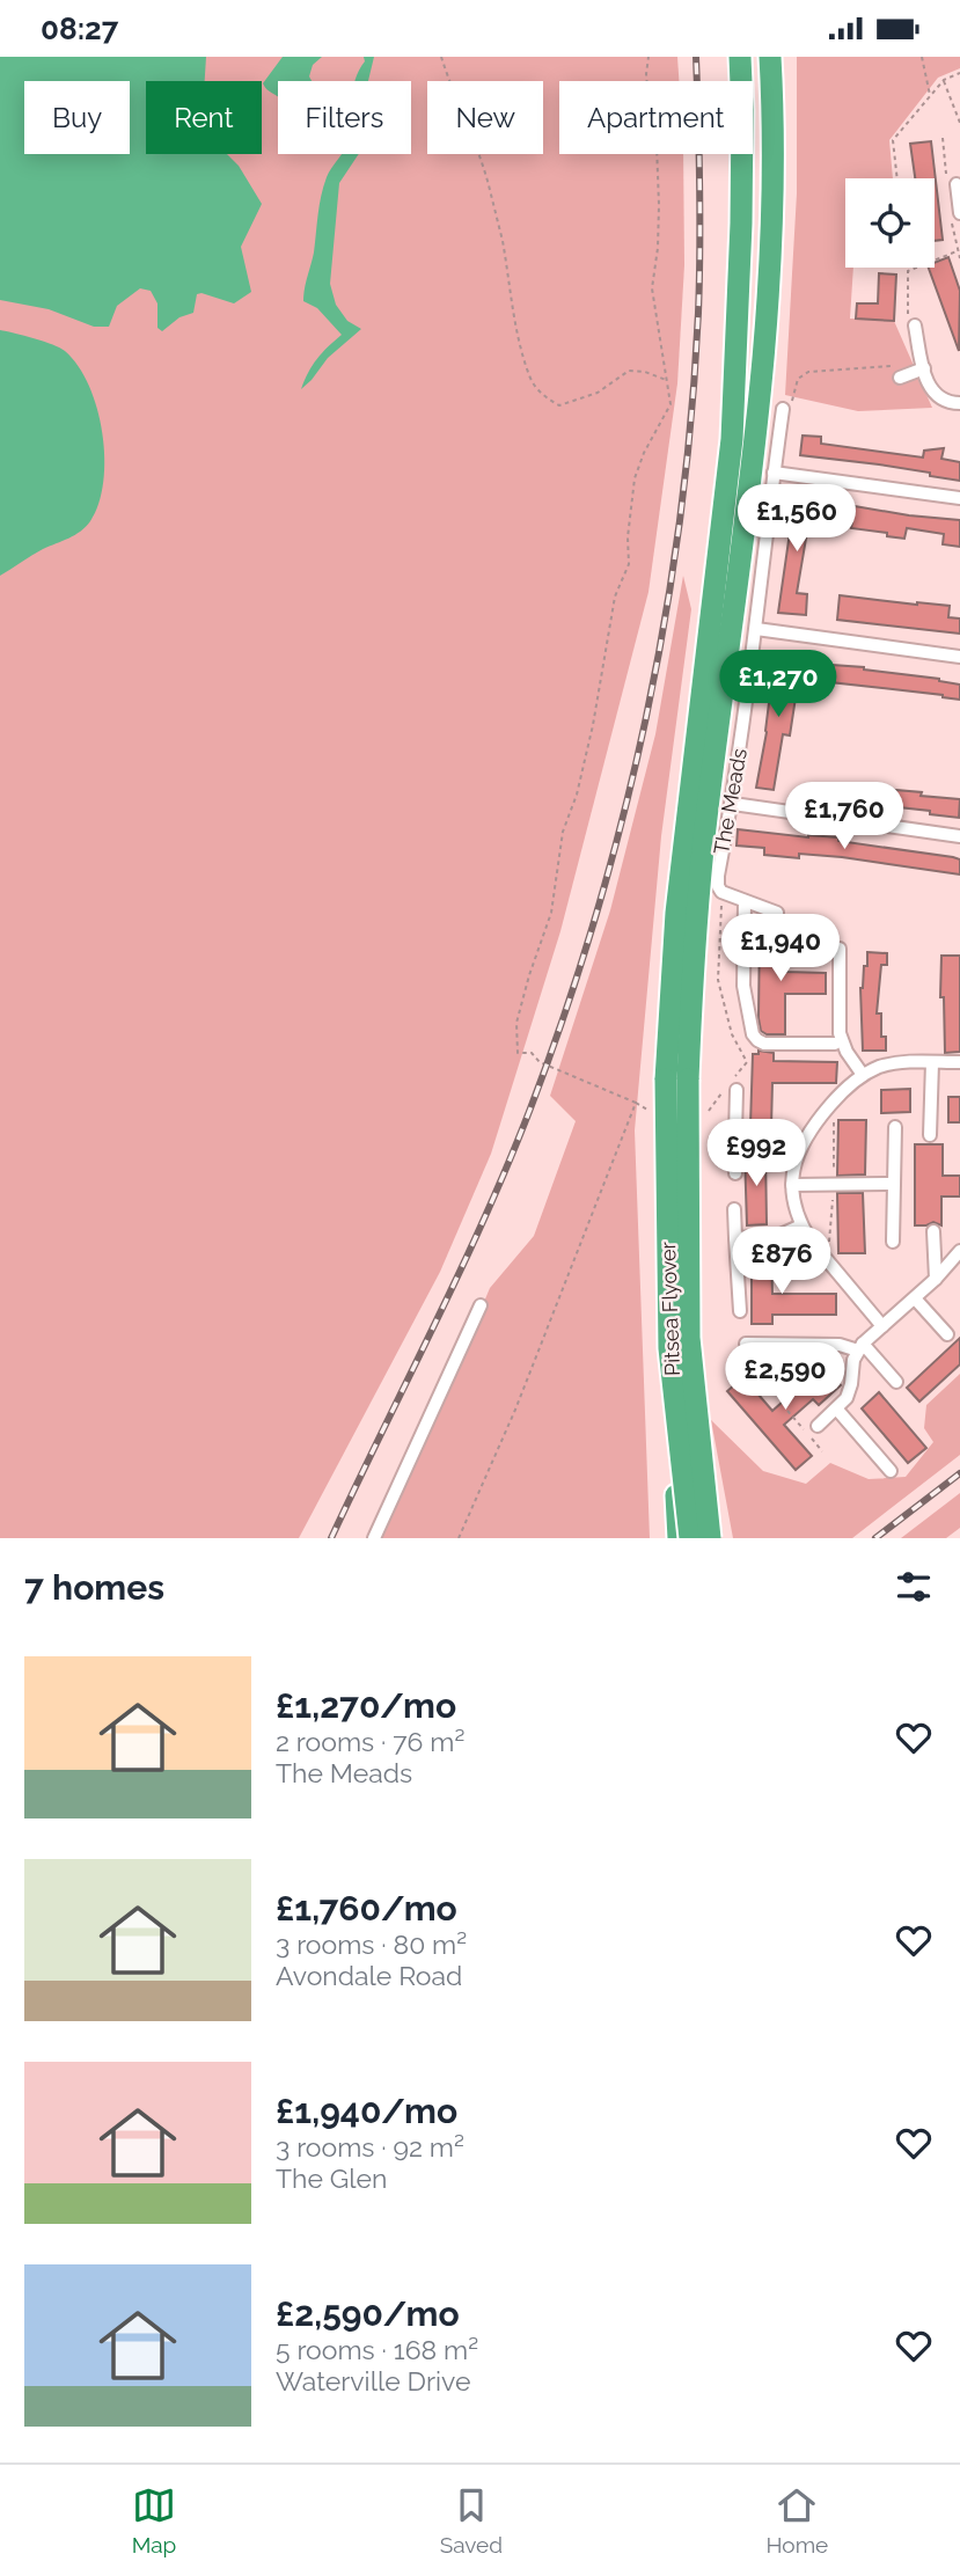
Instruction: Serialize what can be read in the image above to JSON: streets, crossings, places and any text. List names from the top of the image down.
{
  "streets": {
    "highway": ["Pitsea Flyover"],
    "street": ["The Meads"]
  },
  "page": {
    "status": "08:27",
    "chip": [
      "Buy",
      "Rent",
      "Filters",
      "New",
      "Apartment"
    ],
    "price": [
      "£1,560",
      "£1,270",
      "£1,760",
      "£1,940",
      "£992",
      "£876",
      "£2,590"
    ],
    "heading": "7 homes",
    "list": [
      {
        "name": "£1,270/mo",
        "note": "2 rooms · 76 m² · The Meads"
      },
      {
        "name": "£1,760/mo",
        "note": "3 rooms · 80 m² · Avondale Road"
      },
      {
        "name": "£1,940/mo",
        "note": "3 rooms · 92 m² · The Glen"
      },
      {
        "name": "£2,590/mo",
        "note": "5 rooms · 168 m² · Waterville Drive"
      }
    ],
    "tabs": ["Map", "Saved", "Home"]
  }
}
